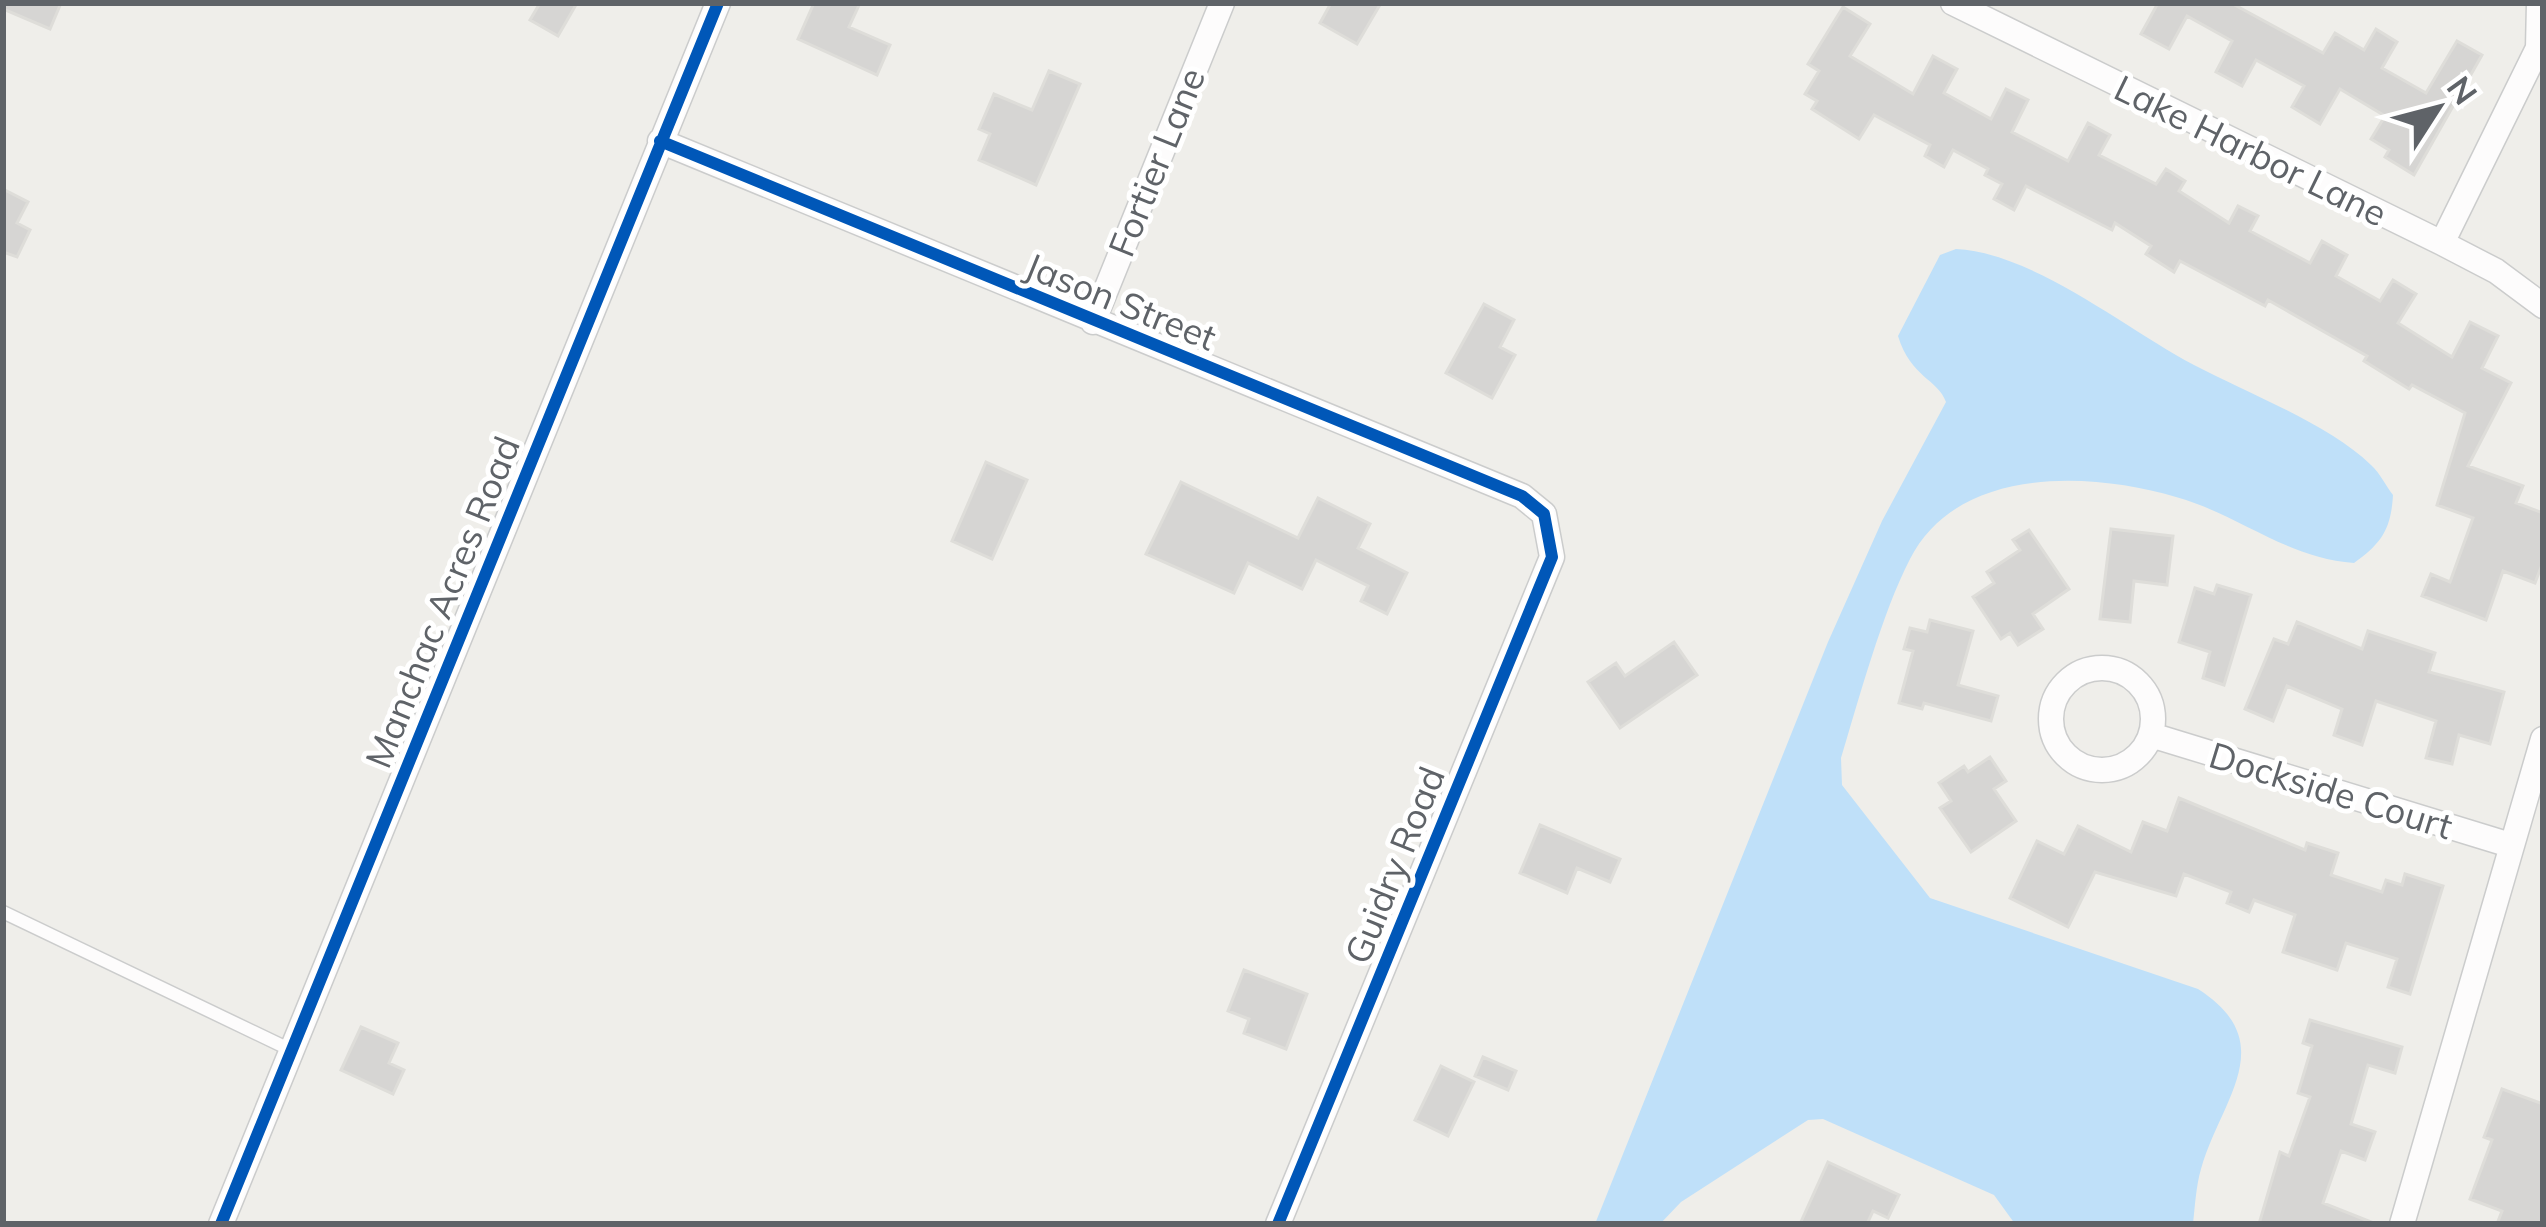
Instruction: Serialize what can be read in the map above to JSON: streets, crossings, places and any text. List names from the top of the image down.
{
  "streets": {
    "street": [
      "Lake Harbor Lane",
      "Fortier Lane",
      "Jason Street",
      "Manchac Acres Road",
      "Dockside Court",
      "Guidry Road"
    ]
  },
  "crossings": [
    ["Fortier Lane", "Jason Street"],
    ["Jason Street", "Manchac Acres Road"],
    ["Jason Street", "Guidry Road"]
  ],
  "north": "top right"
}
